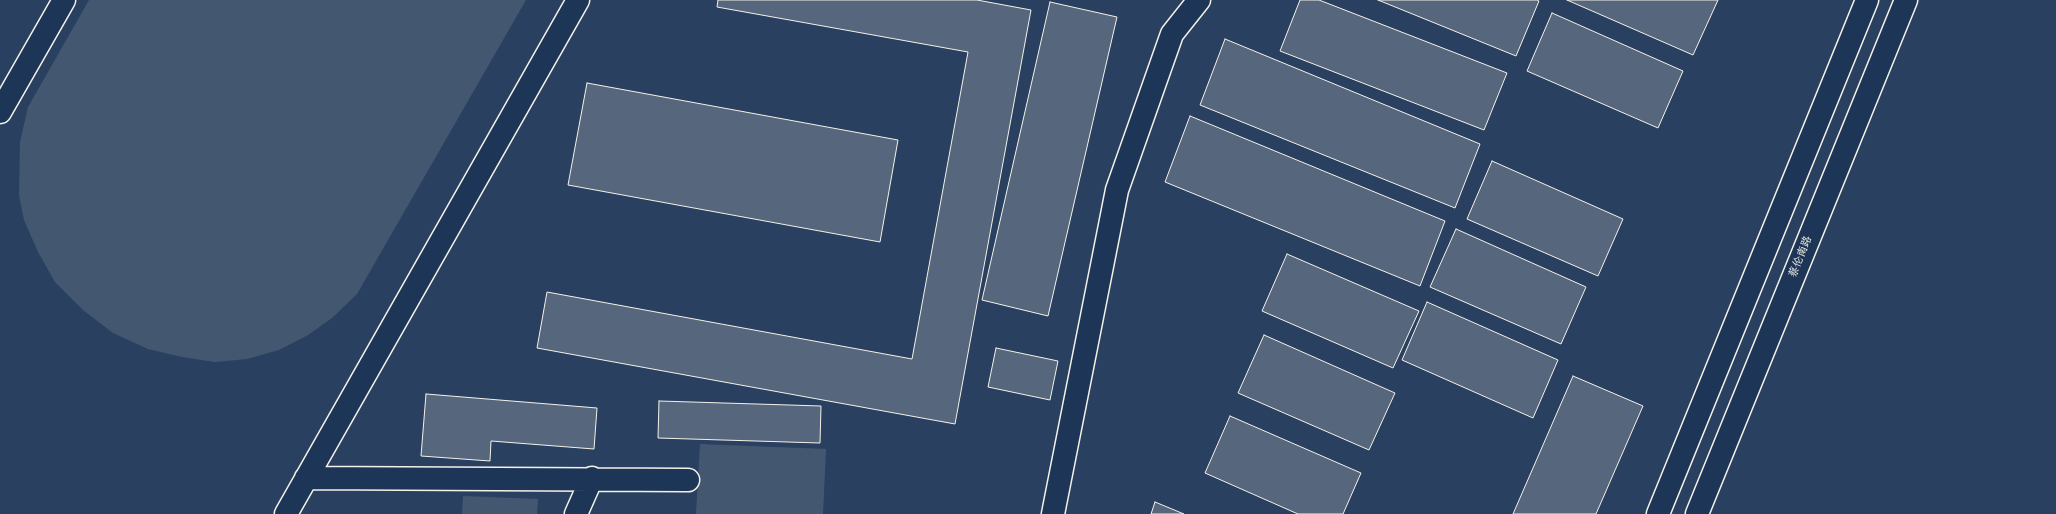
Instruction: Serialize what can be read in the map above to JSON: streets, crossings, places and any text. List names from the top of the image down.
{
  "streets": {
    "street": ["蔡伦南路"]
  }
}
